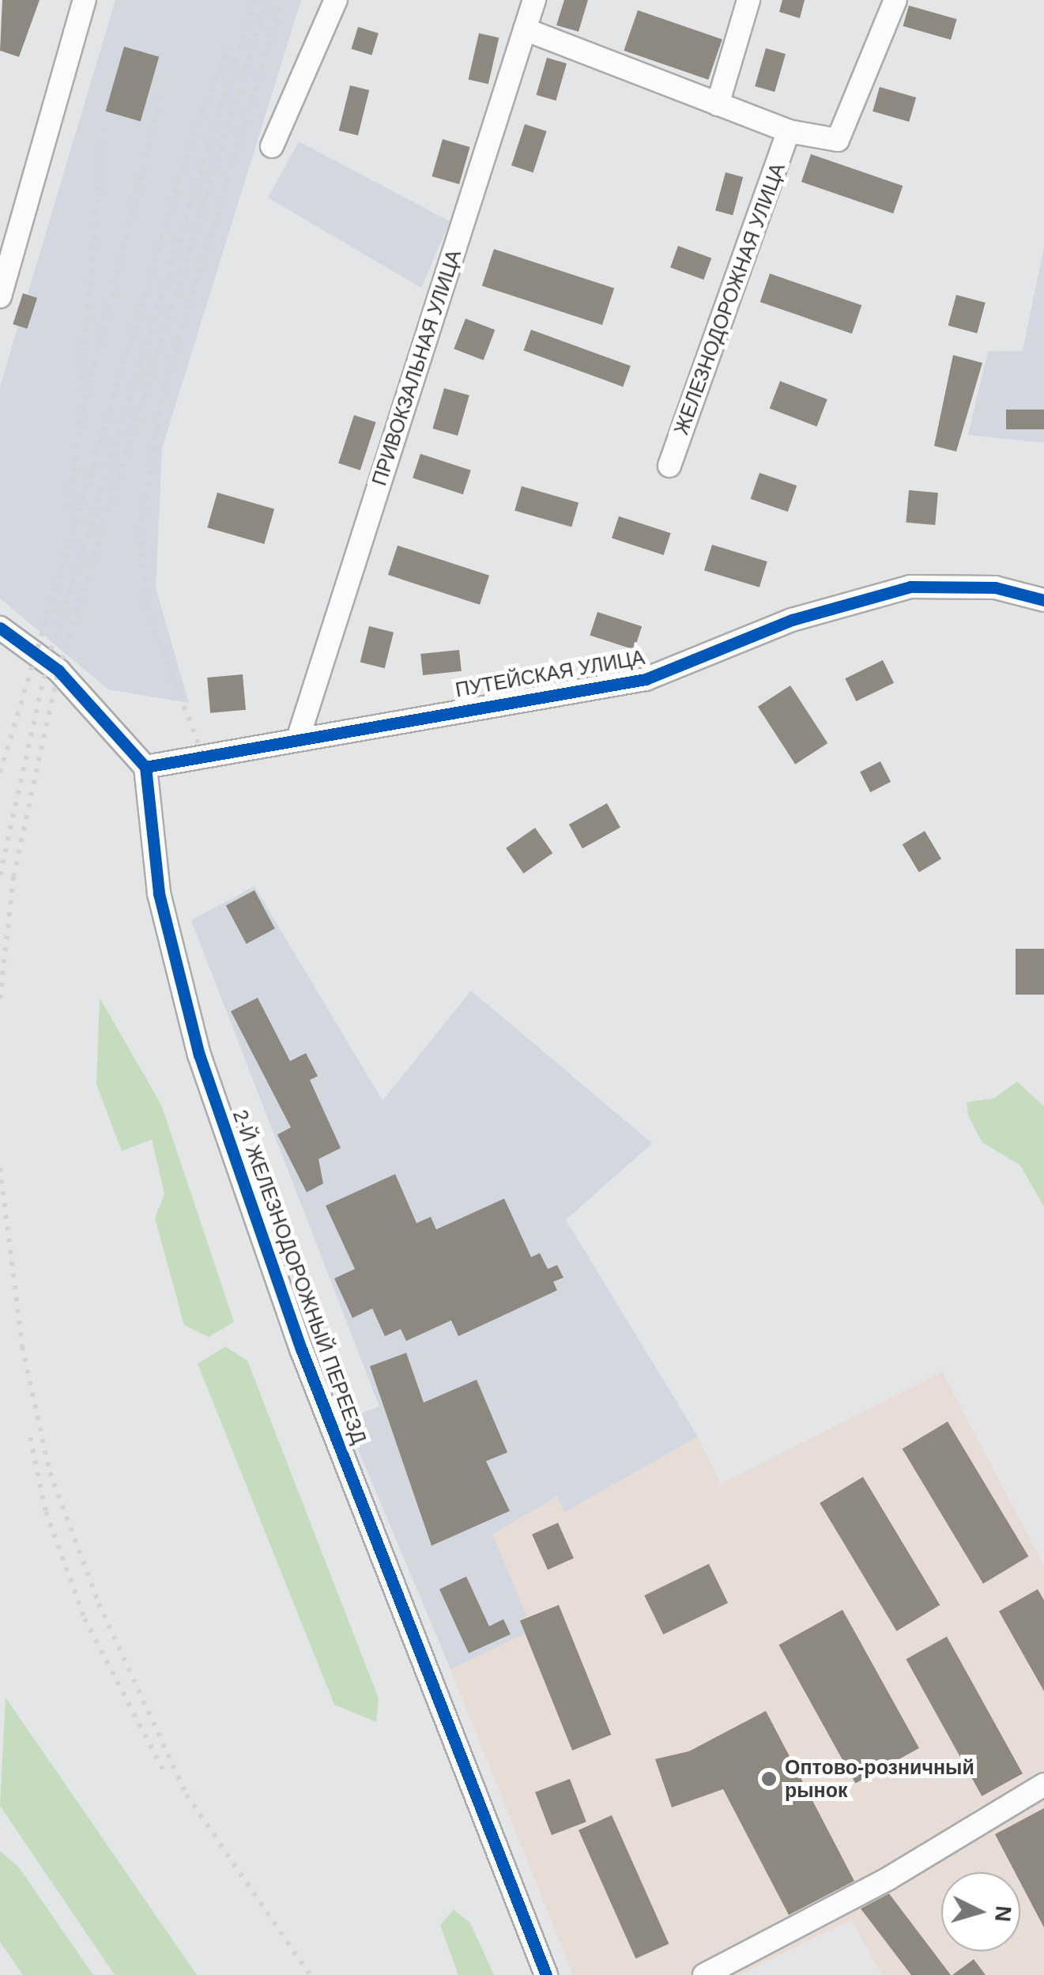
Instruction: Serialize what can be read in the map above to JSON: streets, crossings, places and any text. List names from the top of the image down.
{
  "streets": {
    "street": [
      "ЖЕЛЕЗНОДОРОЖНАЯ УЛИЦА",
      "ПРИВОКЗАЛЬНАЯ УЛИЦА",
      "ПУТЕЙСКАЯ УЛИЦА",
      "2-Й ЖЕЛЕЗНОДОРОЖНЫЙ ПЕРЕЕЗД"
    ]
  },
  "crossings": [
    ["ПРИВОКЗАЛЬНАЯ УЛИЦА", "ПУТЕЙСКАЯ УЛИЦА"],
    ["ПУТЕЙСКАЯ УЛИЦА", "2-Й ЖЕЛЕЗНОДОРОЖНЫЙ ПЕРЕЕЗД"]
  ],
  "places": ["Оптово-розничный рынок"],
  "north": "right"
}
